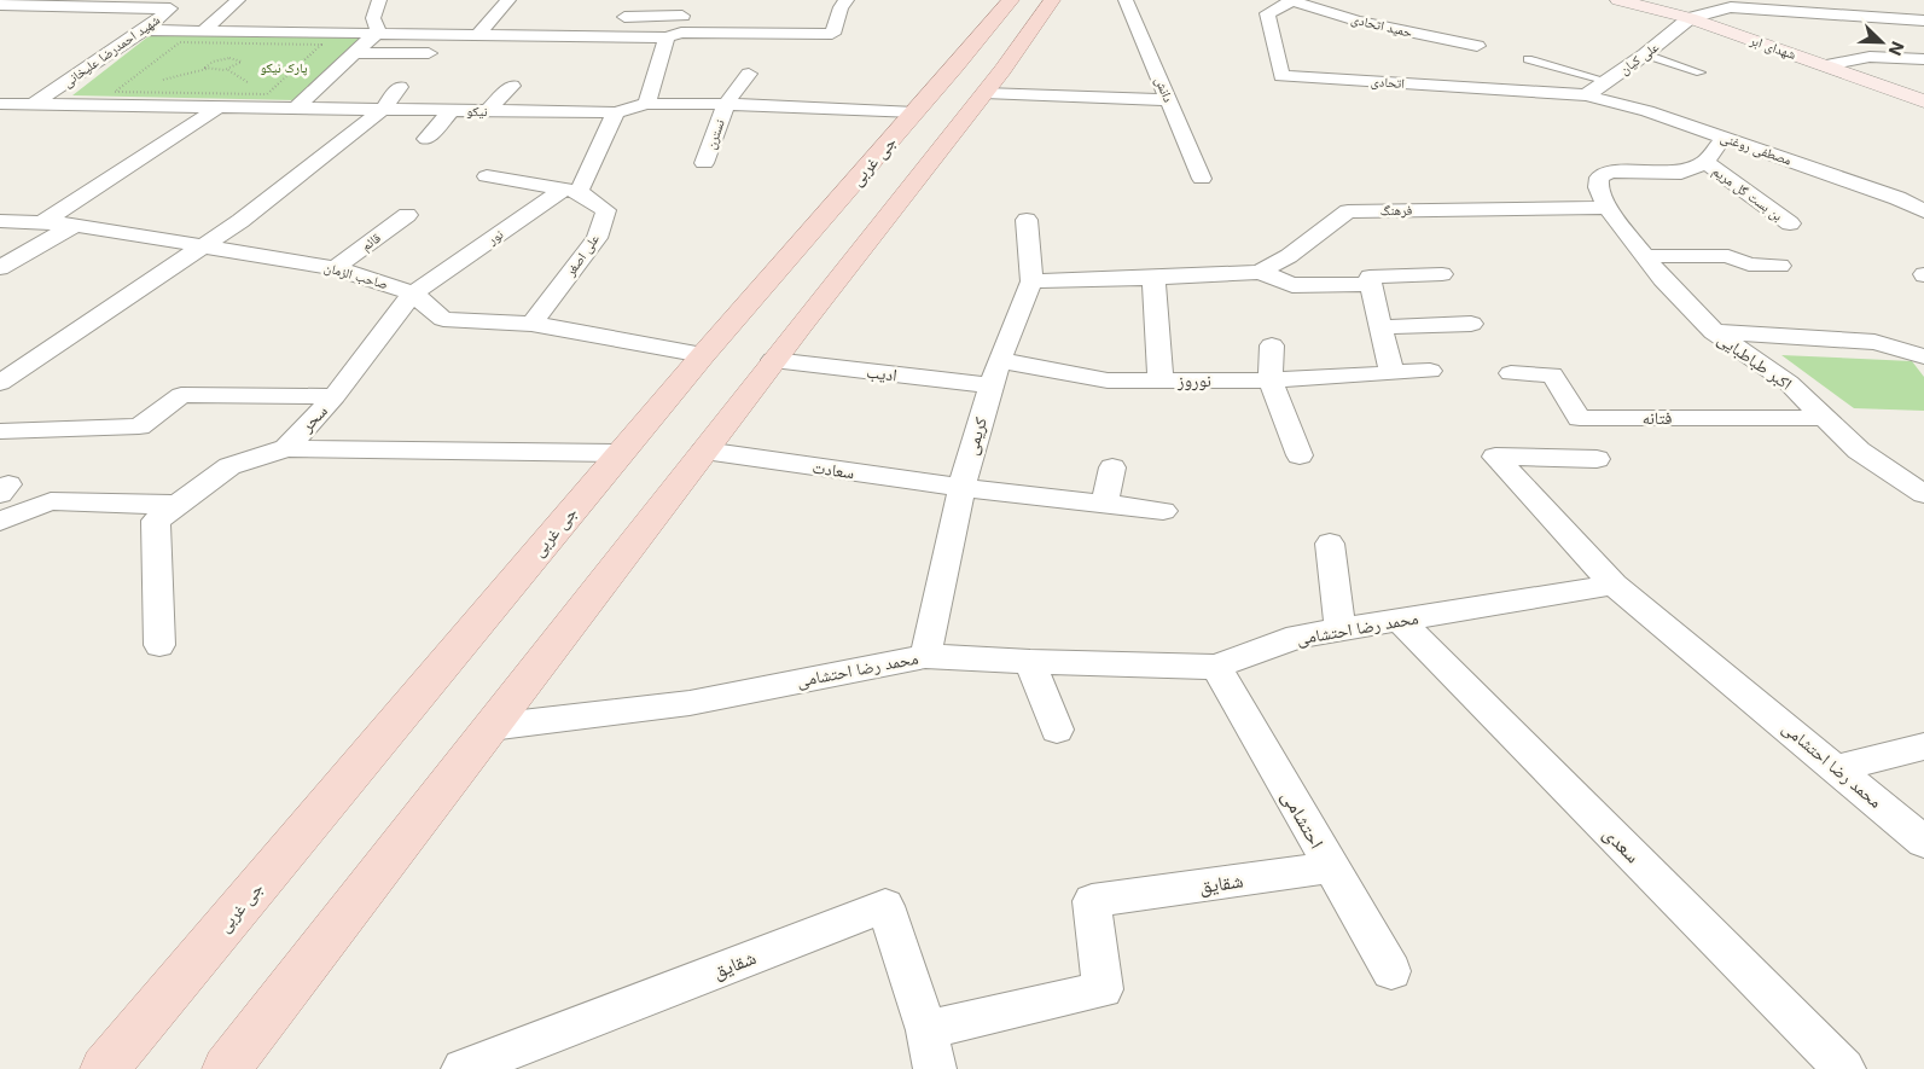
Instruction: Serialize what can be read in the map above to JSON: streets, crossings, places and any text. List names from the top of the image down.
{
  "streets": {
    "main road": ["شهدای ابر", "جی غربی"],
    "street": [
      "حمید اتحادی",
      "شهید احمدرضا علیخانی",
      "علی کیان",
      "اتحادی",
      "دانش",
      "نیکو",
      "نسترن",
      "مصطفی روغنی",
      "بن بست گل مریم",
      "فرهنگ",
      "نور",
      "قائم",
      "علی اصغر",
      "صاحب الزمان",
      "اکبر طباطبایی",
      "ادیب",
      "نوروز",
      "سحر",
      "فتانه",
      "کریمی",
      "سعادت",
      "محمد رضا احتشامی",
      "احتشامی",
      "سعدی",
      "شقایق"
    ]
  },
  "crossings": [
    ["حمید اتحادی", "اتحادی"],
    ["شهدای ابر", "علی کیان"],
    ["شهید احمدرضا علیخانی", "نیکو"],
    ["علی کیان", "اتحادی"],
    ["علی کیان", "مصطفی روغنی"],
    ["اتحادی", "مصطفی روغنی"],
    ["نیکو", "نسترن"],
    ["نیکو", "جی غربی"],
    ["جی غربی", "صاحب الزمان"],
    ["جی غربی", "سحر"],
    ["فرهنگ", "اکبر طباطبایی"],
    ["فرهنگ", "کریمی"],
    ["نور", "علی اصغر"],
    ["نور", "صاحب الزمان"],
    ["نور", "سحر"],
    ["قائم", "صاحب الزمان"],
    ["علی اصغر", "صاحب الزمان"],
    ["اکبر طباطبایی", "فتانه"],
    ["ادیب", "کریمی"],
    ["نوروز", "کریمی"],
    ["کریمی", "سعادت"],
    ["کریمی", "محمد رضا احتشامی"],
    ["محمد رضا احتشامی", "احتشامی"],
    ["محمد رضا احتشامی", "سعدی"],
    ["احتشامی", "شقایق"]
  ],
  "parks": ["پارک نیکو"],
  "north": "bottom right"
}
